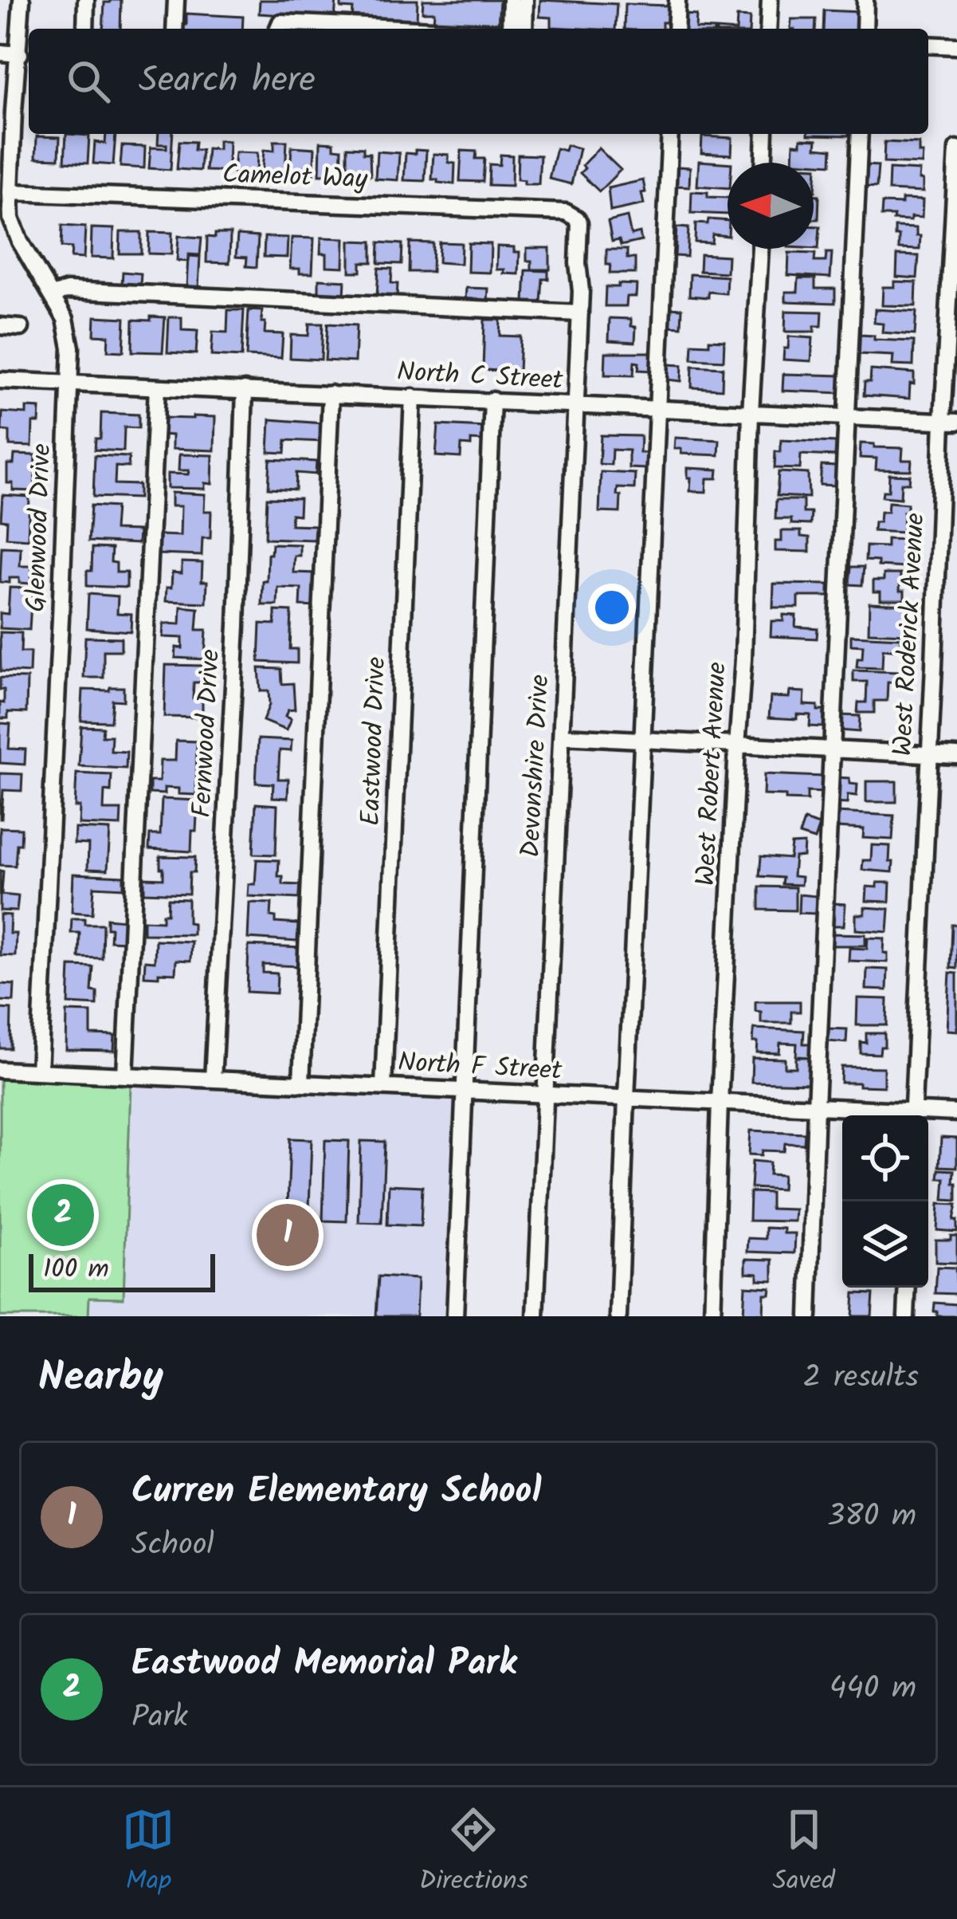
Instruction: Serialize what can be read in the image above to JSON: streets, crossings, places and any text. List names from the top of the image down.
{
  "streets": {
    "street": [
      "Camelot Way",
      "North C Street",
      "Glenwood Drive",
      "West Roderick Avenue",
      "Fernwood Drive",
      "Eastwood Drive",
      "Devonshire Drive",
      "West Robert Avenue",
      "North F Street"
    ]
  },
  "crossings": [
    ["Camelot Way", "Glenwood Drive"],
    ["Camelot Way", "Devonshire Drive"],
    ["North C Street", "Glenwood Drive"],
    ["North C Street", "West Roderick Avenue"],
    ["North C Street", "Fernwood Drive"],
    ["North C Street", "Eastwood Drive"],
    ["North C Street", "Devonshire Drive"],
    ["North C Street", "West Robert Avenue"],
    ["Glenwood Drive", "North F Street"],
    ["Fernwood Drive", "North F Street"],
    ["Eastwood Drive", "North F Street"],
    ["Devonshire Drive", "North F Street"],
    ["West Robert Avenue", "North F Street"]
  ],
  "scale_bar": "100 m",
  "north": "left",
  "page": {
    "search": "Search here",
    "pins": ["2", "1"],
    "scale": "100 m",
    "heading": ["Nearby", "2 results"],
    "list": [
      {
        "mark": "1",
        "name": "Curren Elementary School",
        "note": "School",
        "value": "380 m"
      },
      {
        "mark": "2",
        "name": "Eastwood Memorial Park",
        "note": "Park",
        "value": "440 m"
      }
    ],
    "nav": ["Map", "Directions", "Saved"]
  }
}
